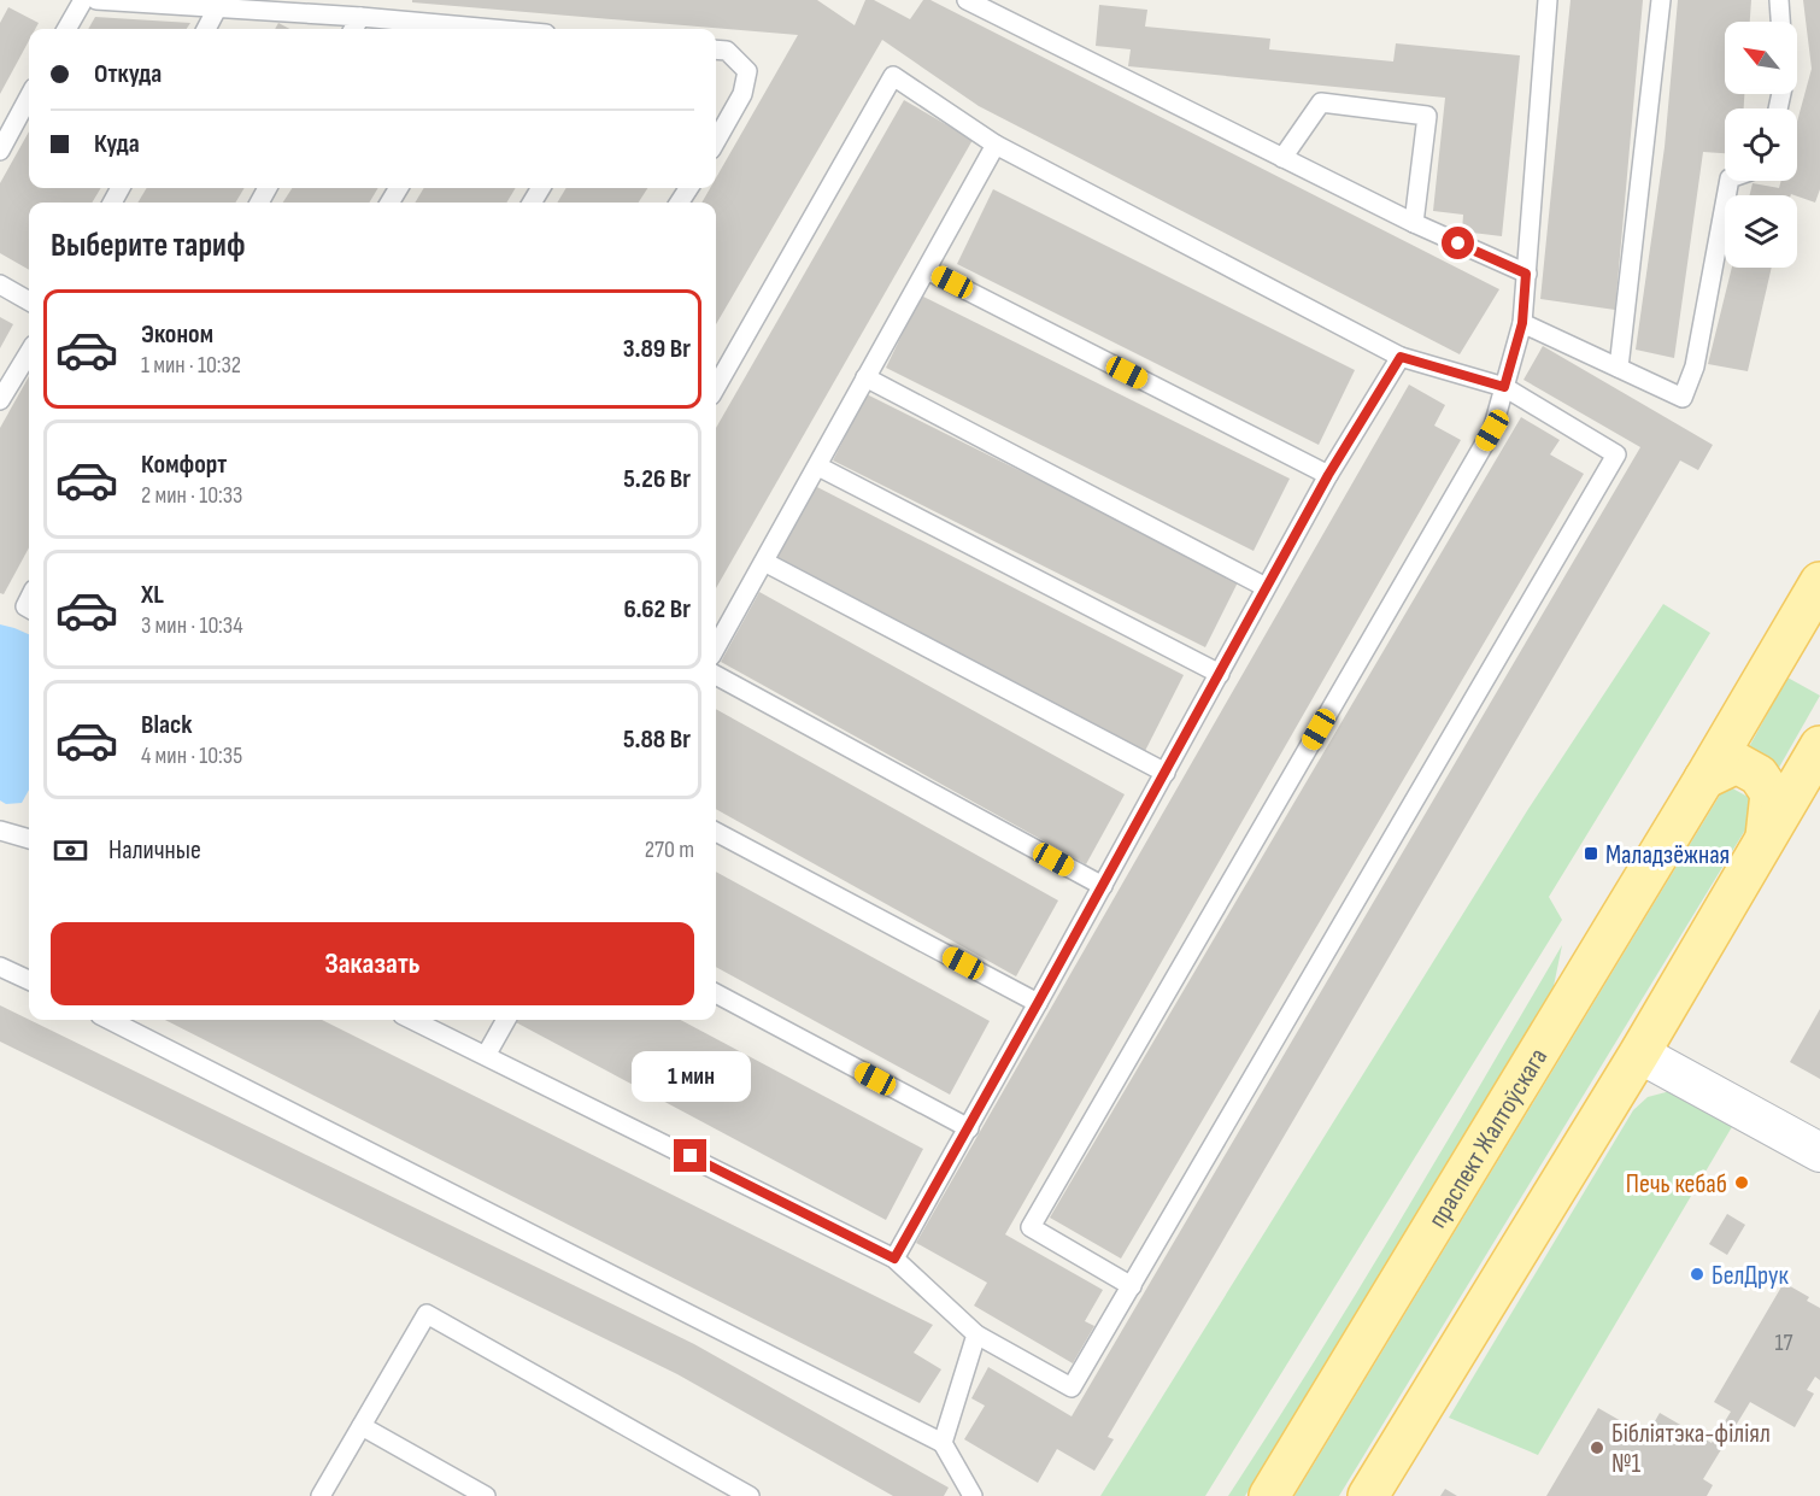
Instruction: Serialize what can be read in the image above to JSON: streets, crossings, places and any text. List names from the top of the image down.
{
  "streets": {
    "main road": ["праспект Жалтоўскага"]
  },
  "places": {
    "transit": ["Маладзёжная"],
    "other": ["Печь кебаб", "БелДрук", "Бібліятэка-філіял №1"]
  },
  "house_numbers": ["17"],
  "north": "top left",
  "page": {
    "banner": ["Откуда", "Куда"],
    "heading": "Выберите тариф",
    "list": [
      {
        "name": "Эконом",
        "note": "1 мин · 10:32",
        "value": "3.89 Br"
      },
      {
        "name": "Комфорт",
        "note": "2 мин · 10:33",
        "value": "5.26 Br"
      },
      {
        "name": "XL",
        "note": "3 мин · 10:34",
        "value": "6.62 Br"
      },
      {
        "name": "Black",
        "note": "4 мин · 10:35",
        "value": "5.88 Br"
      }
    ],
    "pay": ["Наличные", "270 m"],
    "buttons": "Заказать",
    "bubble": "1 мин"
  }
}
